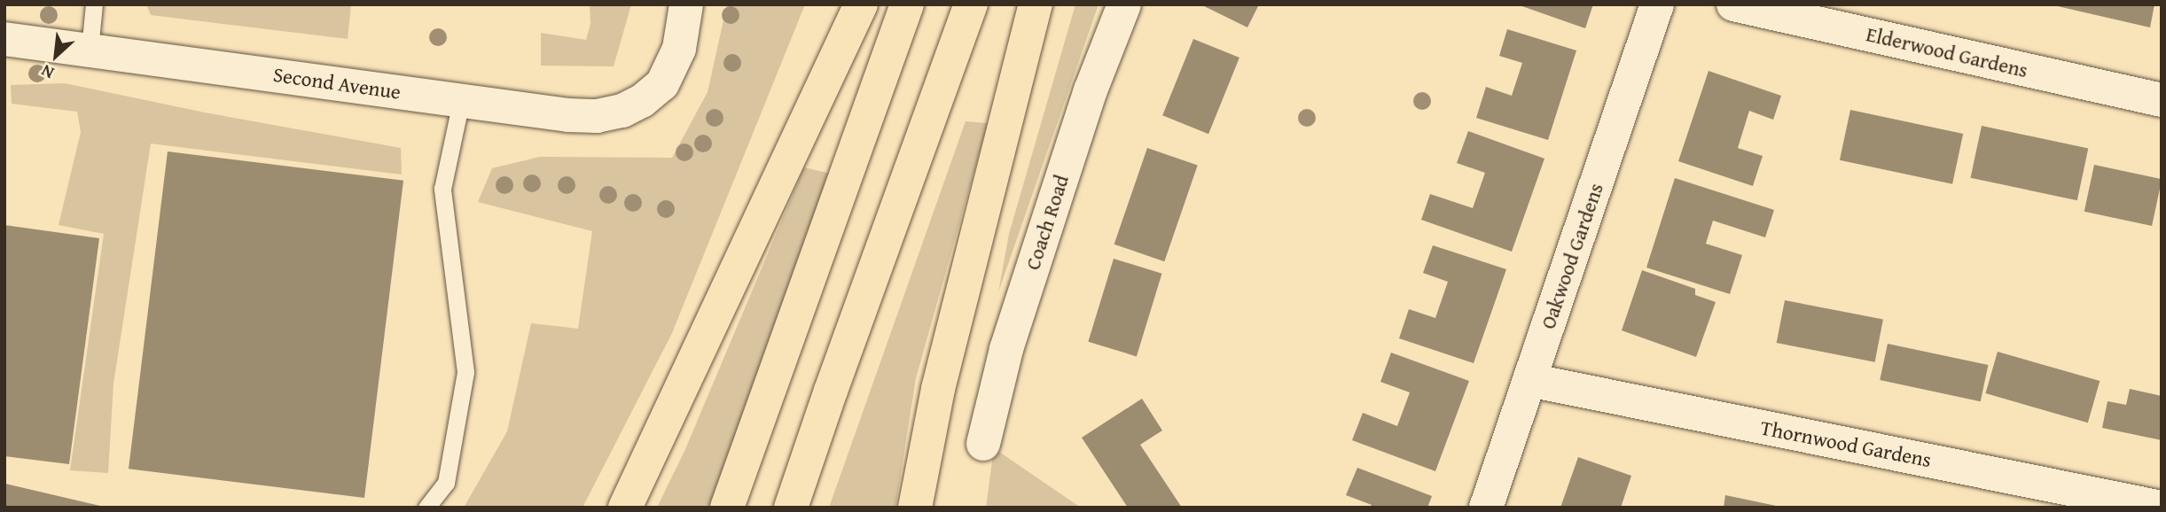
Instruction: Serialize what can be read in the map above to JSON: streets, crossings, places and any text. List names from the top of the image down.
{
  "streets": {
    "street": [
      "Elderwood Gardens",
      "Second Avenue",
      "Coach Road",
      "Oakwood Gardens",
      "Thornwood Gardens"
    ]
  },
  "crossings": [
    ["Oakwood Gardens", "Thornwood Gardens"]
  ],
  "north": "bottom left"
}
